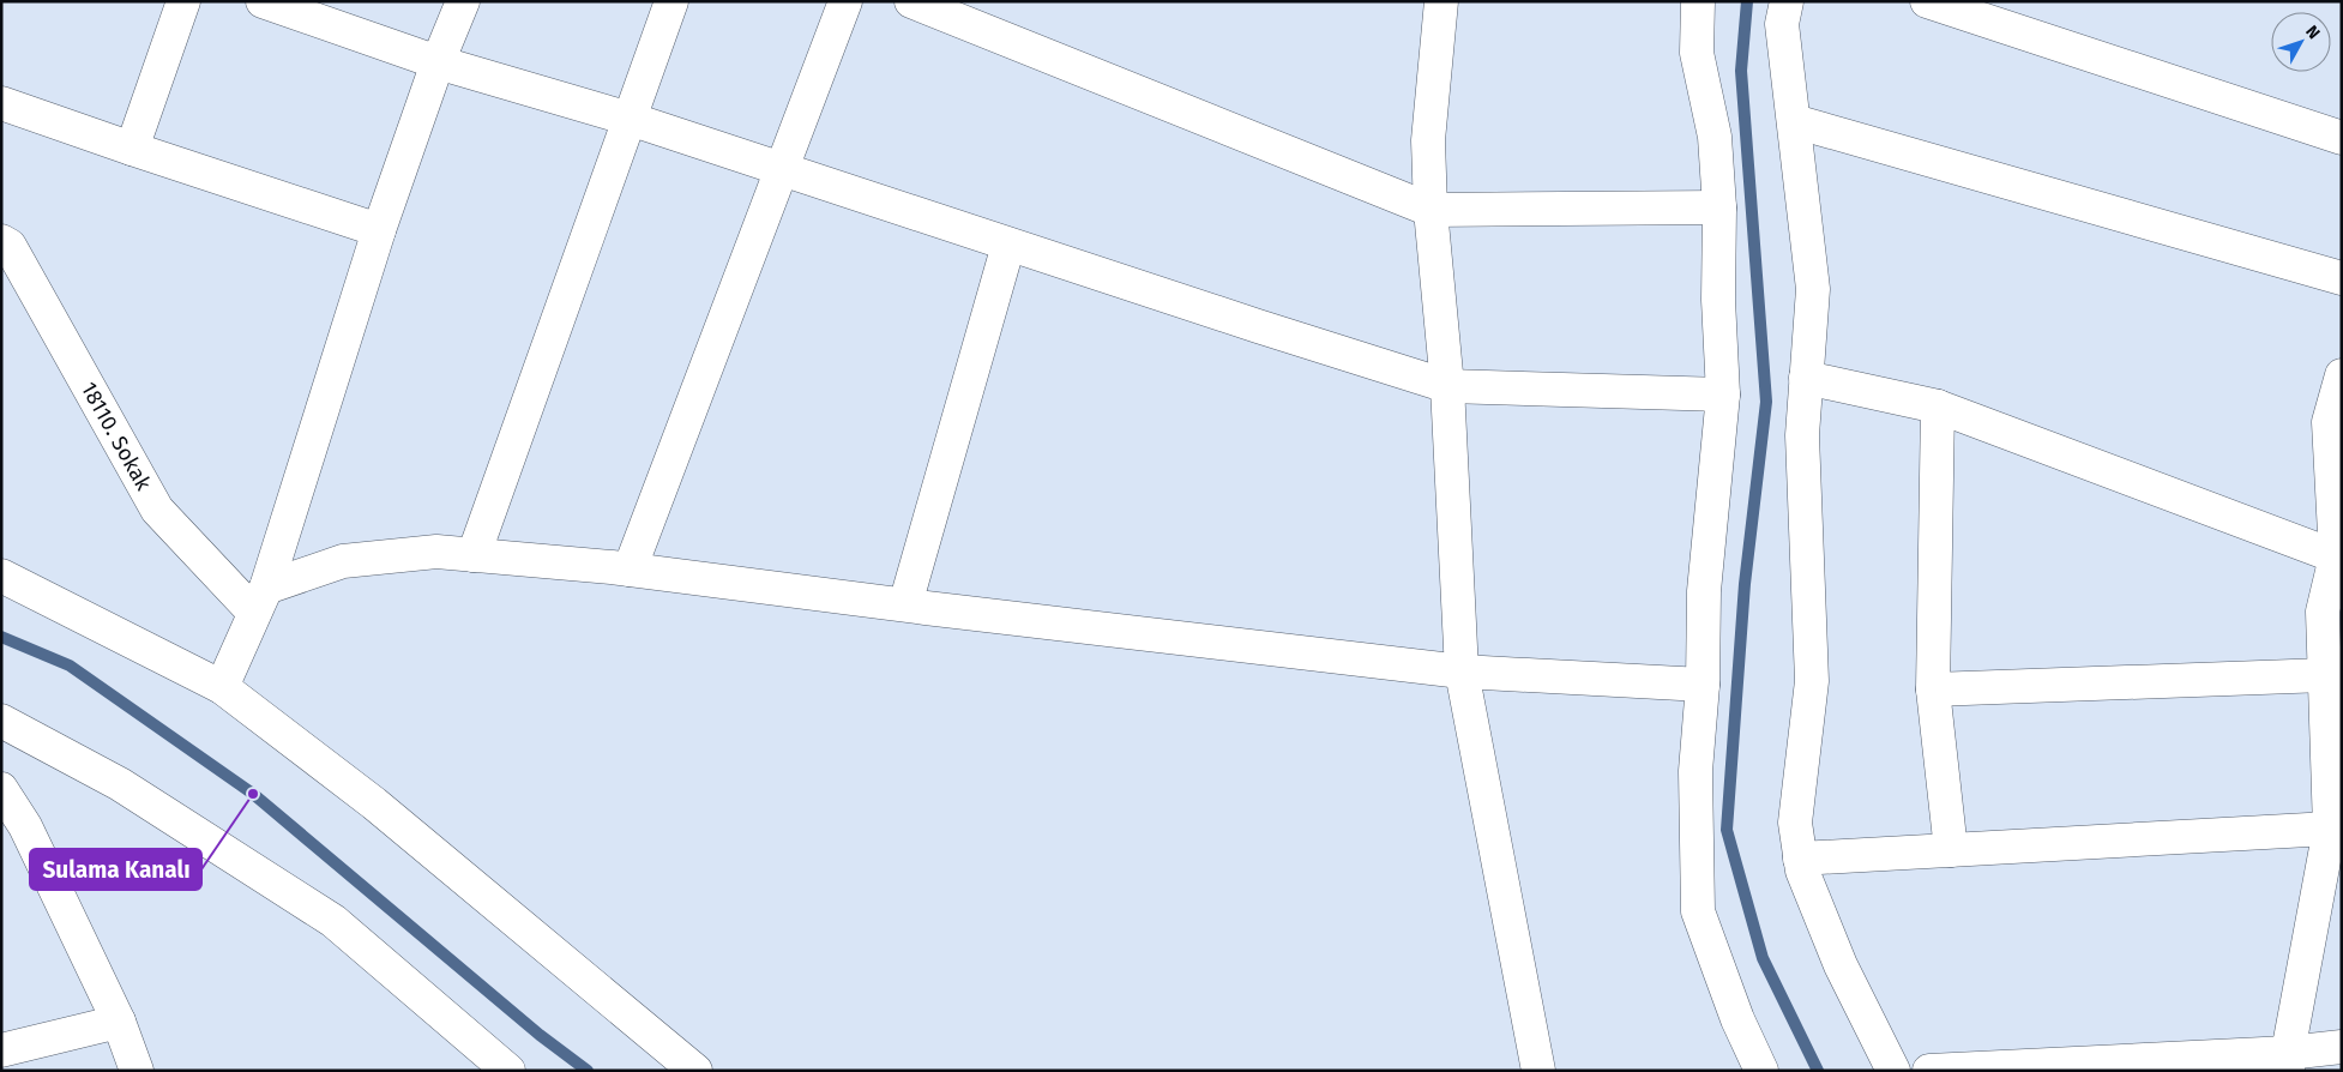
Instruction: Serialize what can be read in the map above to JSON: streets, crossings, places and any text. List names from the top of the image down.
{
  "streets": {
    "street": ["18110. Sokak"]
  },
  "places": ["Sulama Kanalı"],
  "north": "top right"
}
